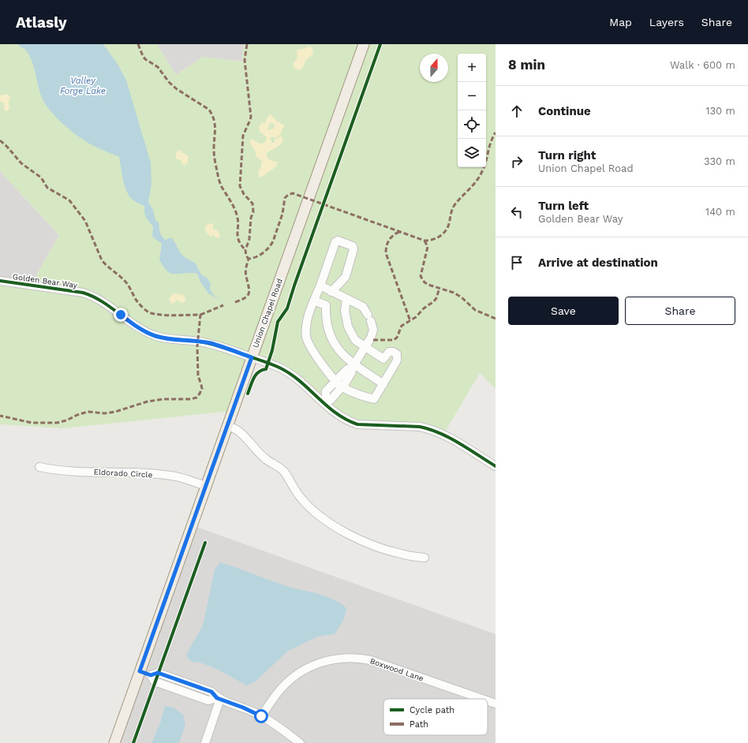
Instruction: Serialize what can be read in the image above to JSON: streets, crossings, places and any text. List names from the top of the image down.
{
  "streets": {
    "main road": ["Union Chapel Road"],
    "street": ["Golden Bear Way", "Eldorado Circle", "Boxwood Lane"]
  },
  "crossings": [
    ["Golden Bear Way", "Union Chapel Road"],
    ["Union Chapel Road", "Eldorado Circle"]
  ],
  "water": ["Valley Forge Lake"],
  "legend": ["Cycle path", "Path"],
  "north": "top",
  "page": {
    "header": "Atlasly",
    "nav": ["Map", "Layers", "Share"],
    "heading": ["8 min", "Walk · 600 m"],
    "map_buttons": ["+", "−"],
    "list": [
      ["Continue", "130 m"],
      ["Turn right", "Union Chapel Road", "330 m"],
      ["Turn left", "Golden Bear Way", "140 m"],
      "Arrive at destination"
    ],
    "buttons": ["Save", "Share"]
  }
}
